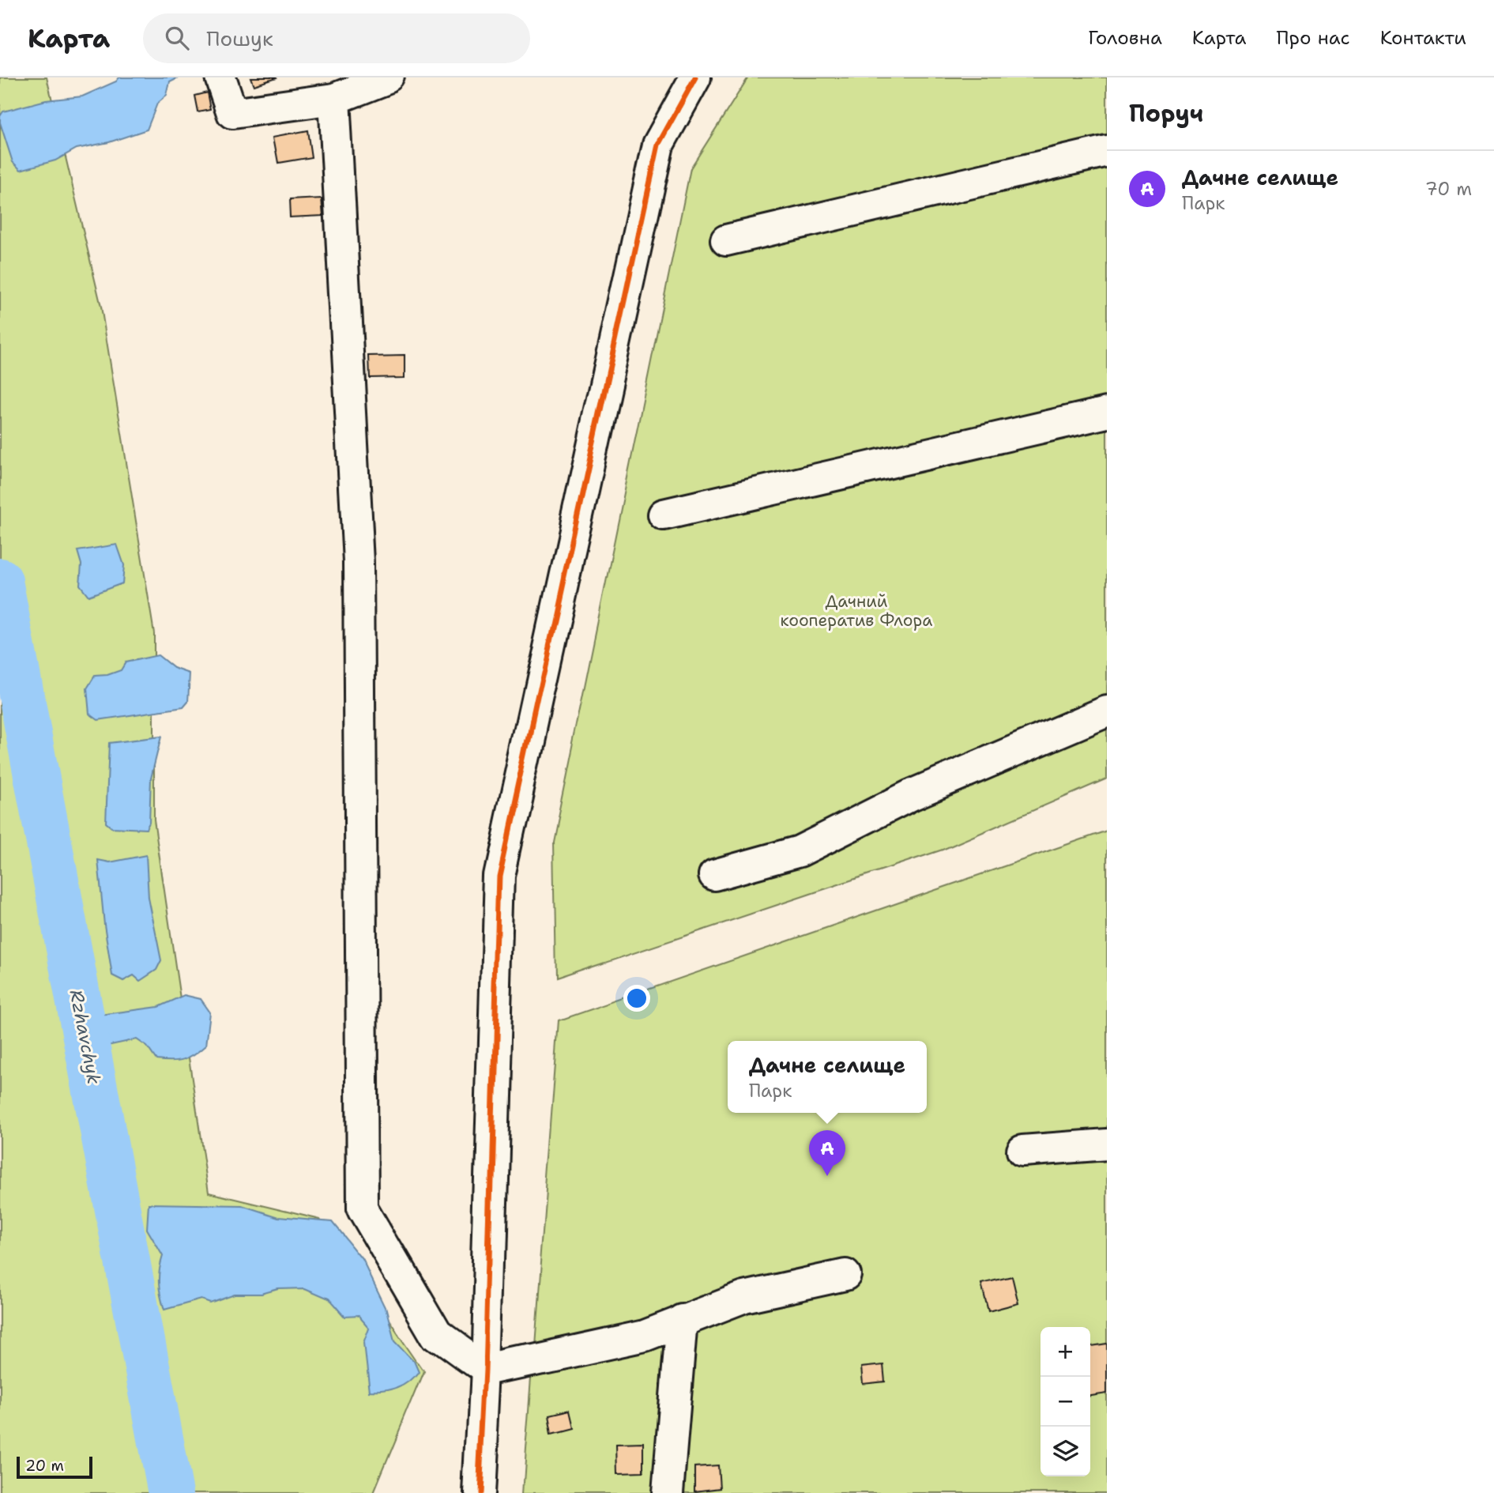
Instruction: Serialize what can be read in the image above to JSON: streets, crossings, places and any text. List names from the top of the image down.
{
  "water": ["Rzhavchyk"],
  "parks": ["Дачний кооператив Флора"],
  "scale_bar": "20 m",
  "page": {
    "header": "Карта",
    "search": "Пошук",
    "nav": [
      "Головна",
      "Карта",
      "Про нас",
      "Контакти"
    ],
    "heading": "Поруч",
    "list": [
      {
        "mark": "A",
        "name": "Дачне селище",
        "note": "Парк",
        "value": "70 m"
      }
    ],
    "popup": ["Дачне селище", "Парк"],
    "pins": "A",
    "map_buttons": ["+", "−"],
    "scale": "20 m"
  }
}
